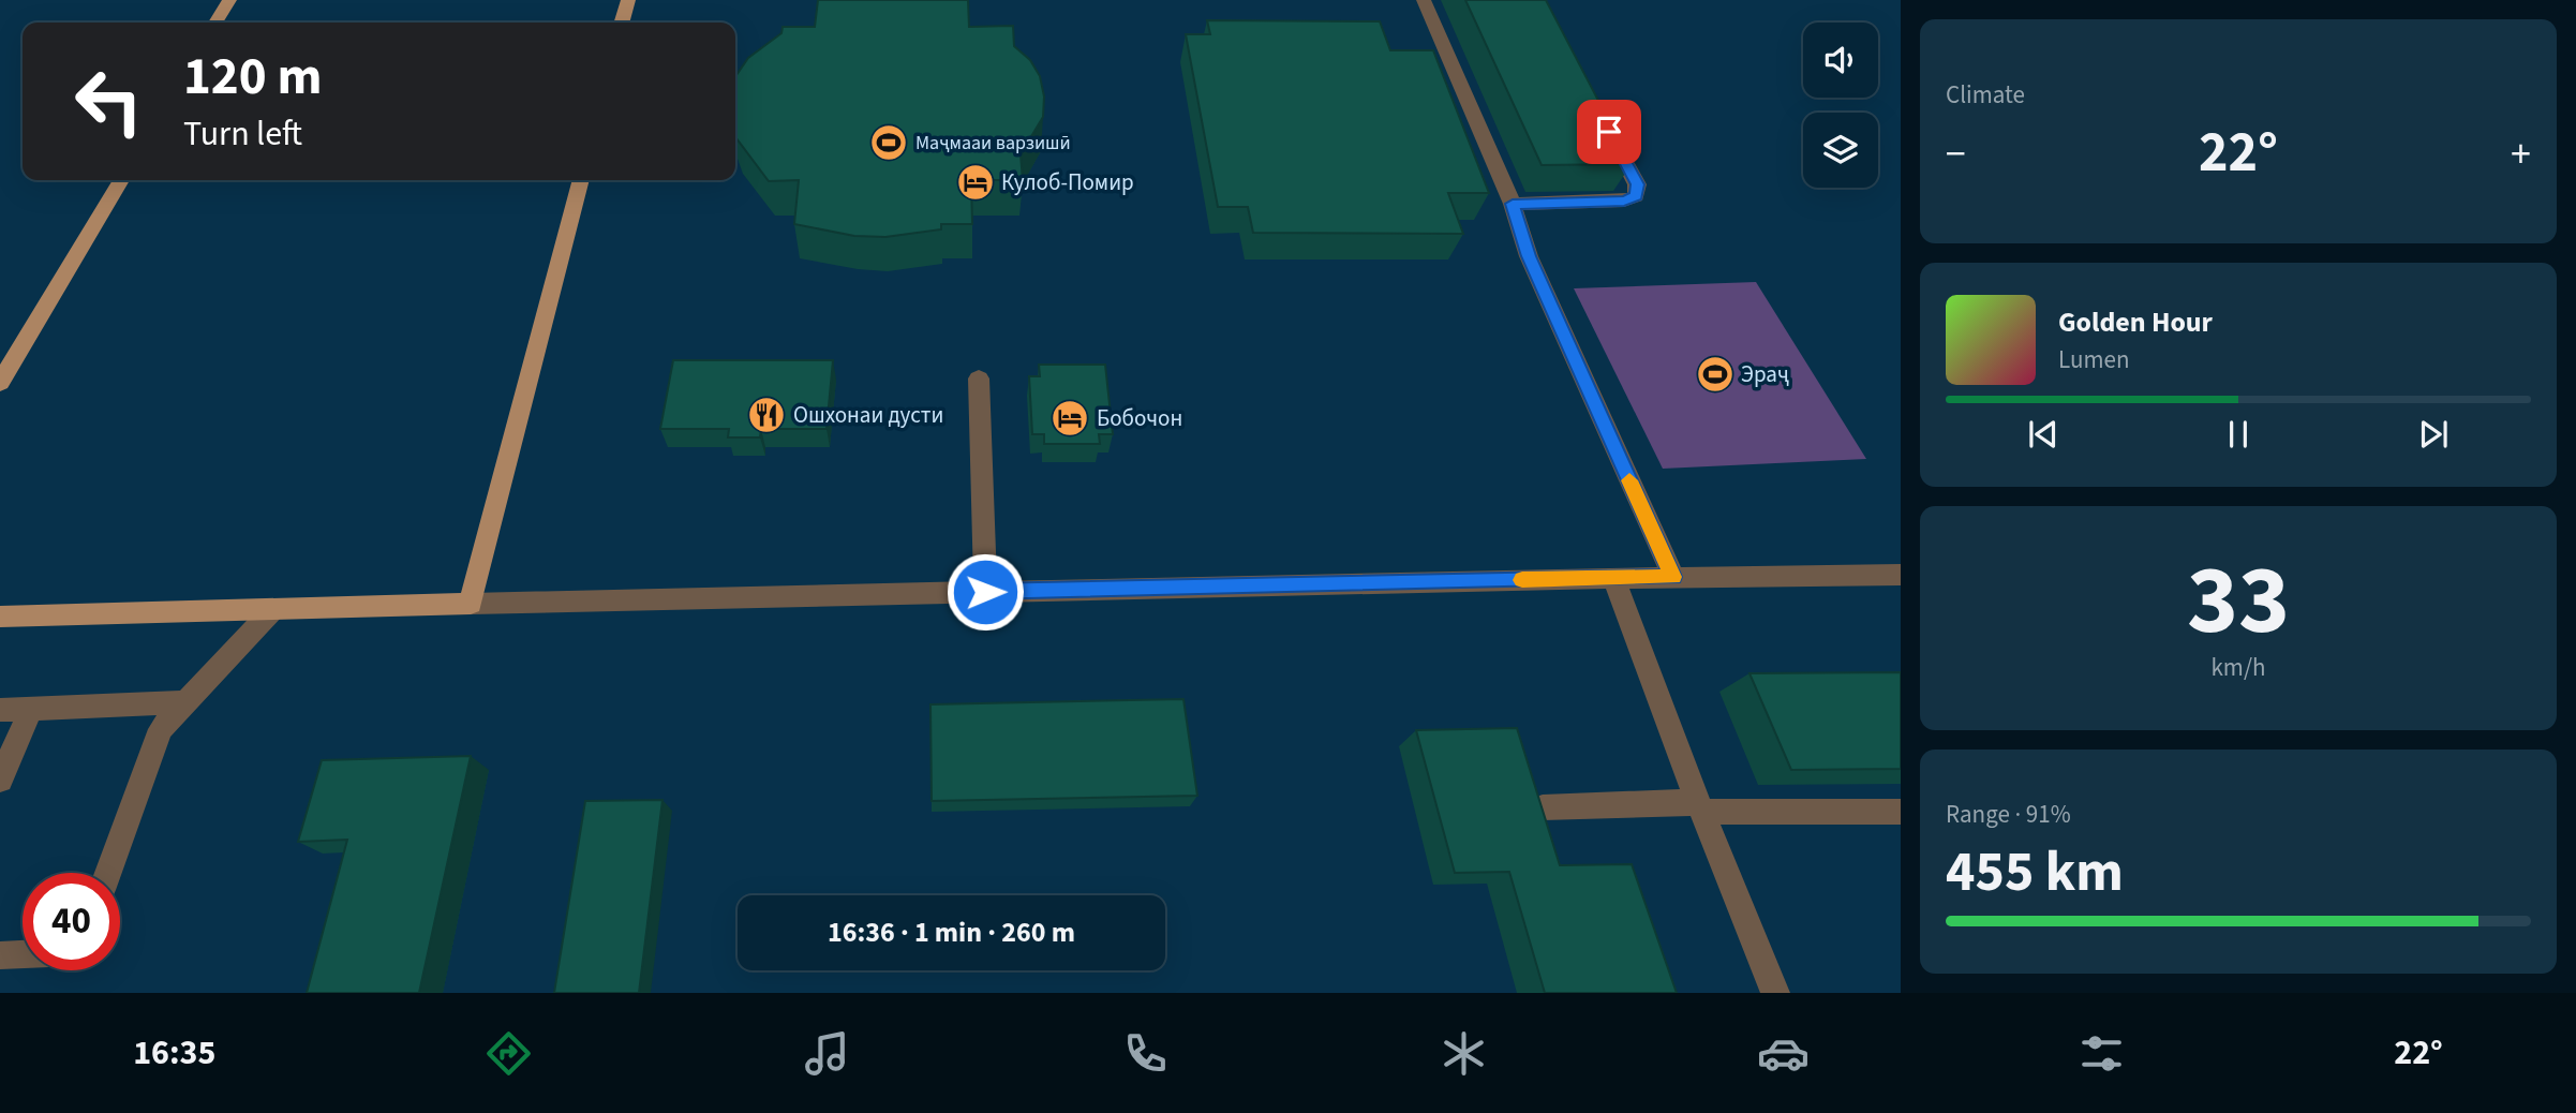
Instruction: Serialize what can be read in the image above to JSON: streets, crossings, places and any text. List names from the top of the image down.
{
  "places": {
    "sports": ["Маҷмааи варзишӣ", "Эраҷ"],
    "hotel": ["Кулоб-Помир", "Бобочон"],
    "restaurant": ["Ошхонаи дусти"]
  },
  "page": {
    "tile": [
      "Climate",
      ["33", "km/h"],
      ["Range · 91%", "455 km"]
    ],
    "turn": ["120 m", "Turn left"],
    "heat": ["−", "22°", "+"],
    "song": ["Golden Hour", "Lumen"],
    "limit": "40",
    "trip": "16:36 · 1 min · 260 m",
    "tabs": ["16:35", "22°"]
  }
}
